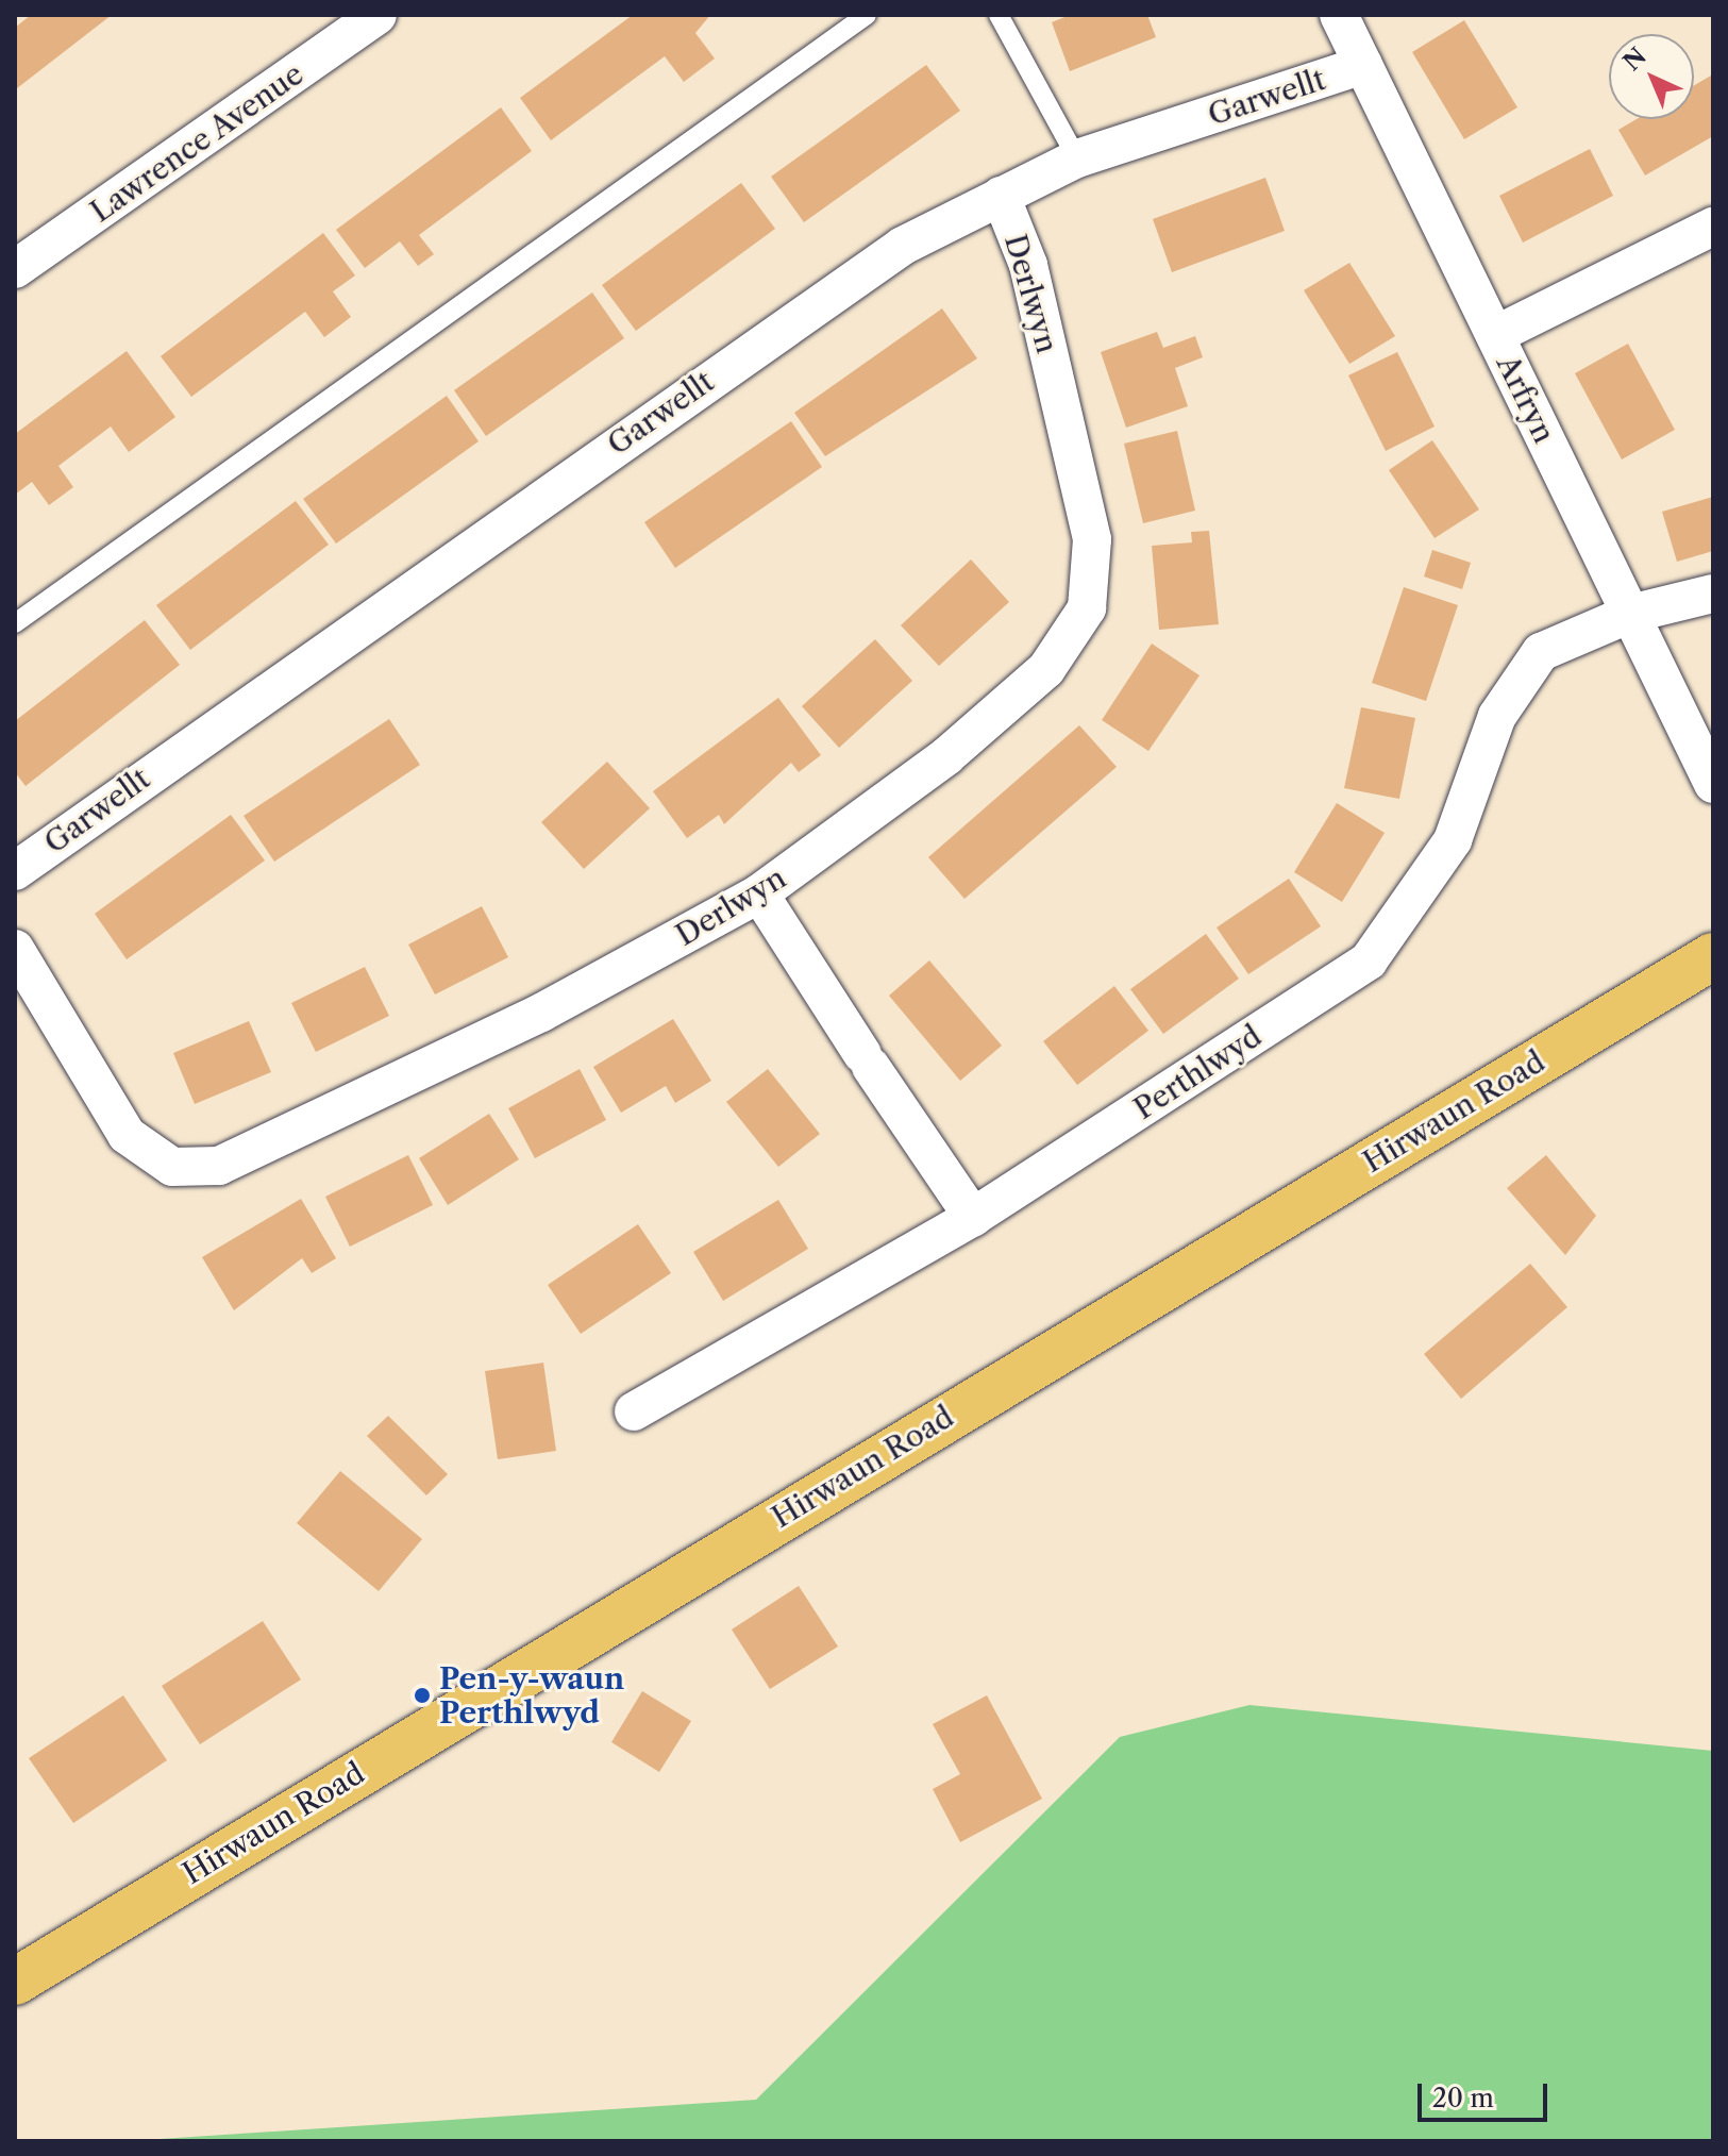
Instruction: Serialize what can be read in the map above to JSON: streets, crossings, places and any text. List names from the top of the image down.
{
  "streets": {
    "main road": ["Hirwaun Road"],
    "street": [
      "Garwellt",
      "Lawrence Avenue",
      "Derlwyn",
      "Arfryn",
      "Perthlwyd"
    ]
  },
  "crossings": [
    ["Garwellt", "Derlwyn"],
    ["Garwellt", "Arfryn"],
    ["Arfryn", "Perthlwyd"]
  ],
  "places": ["Pen-y-waun Perthlwyd"],
  "scale_bar": "20 m",
  "north": "top left"
}
